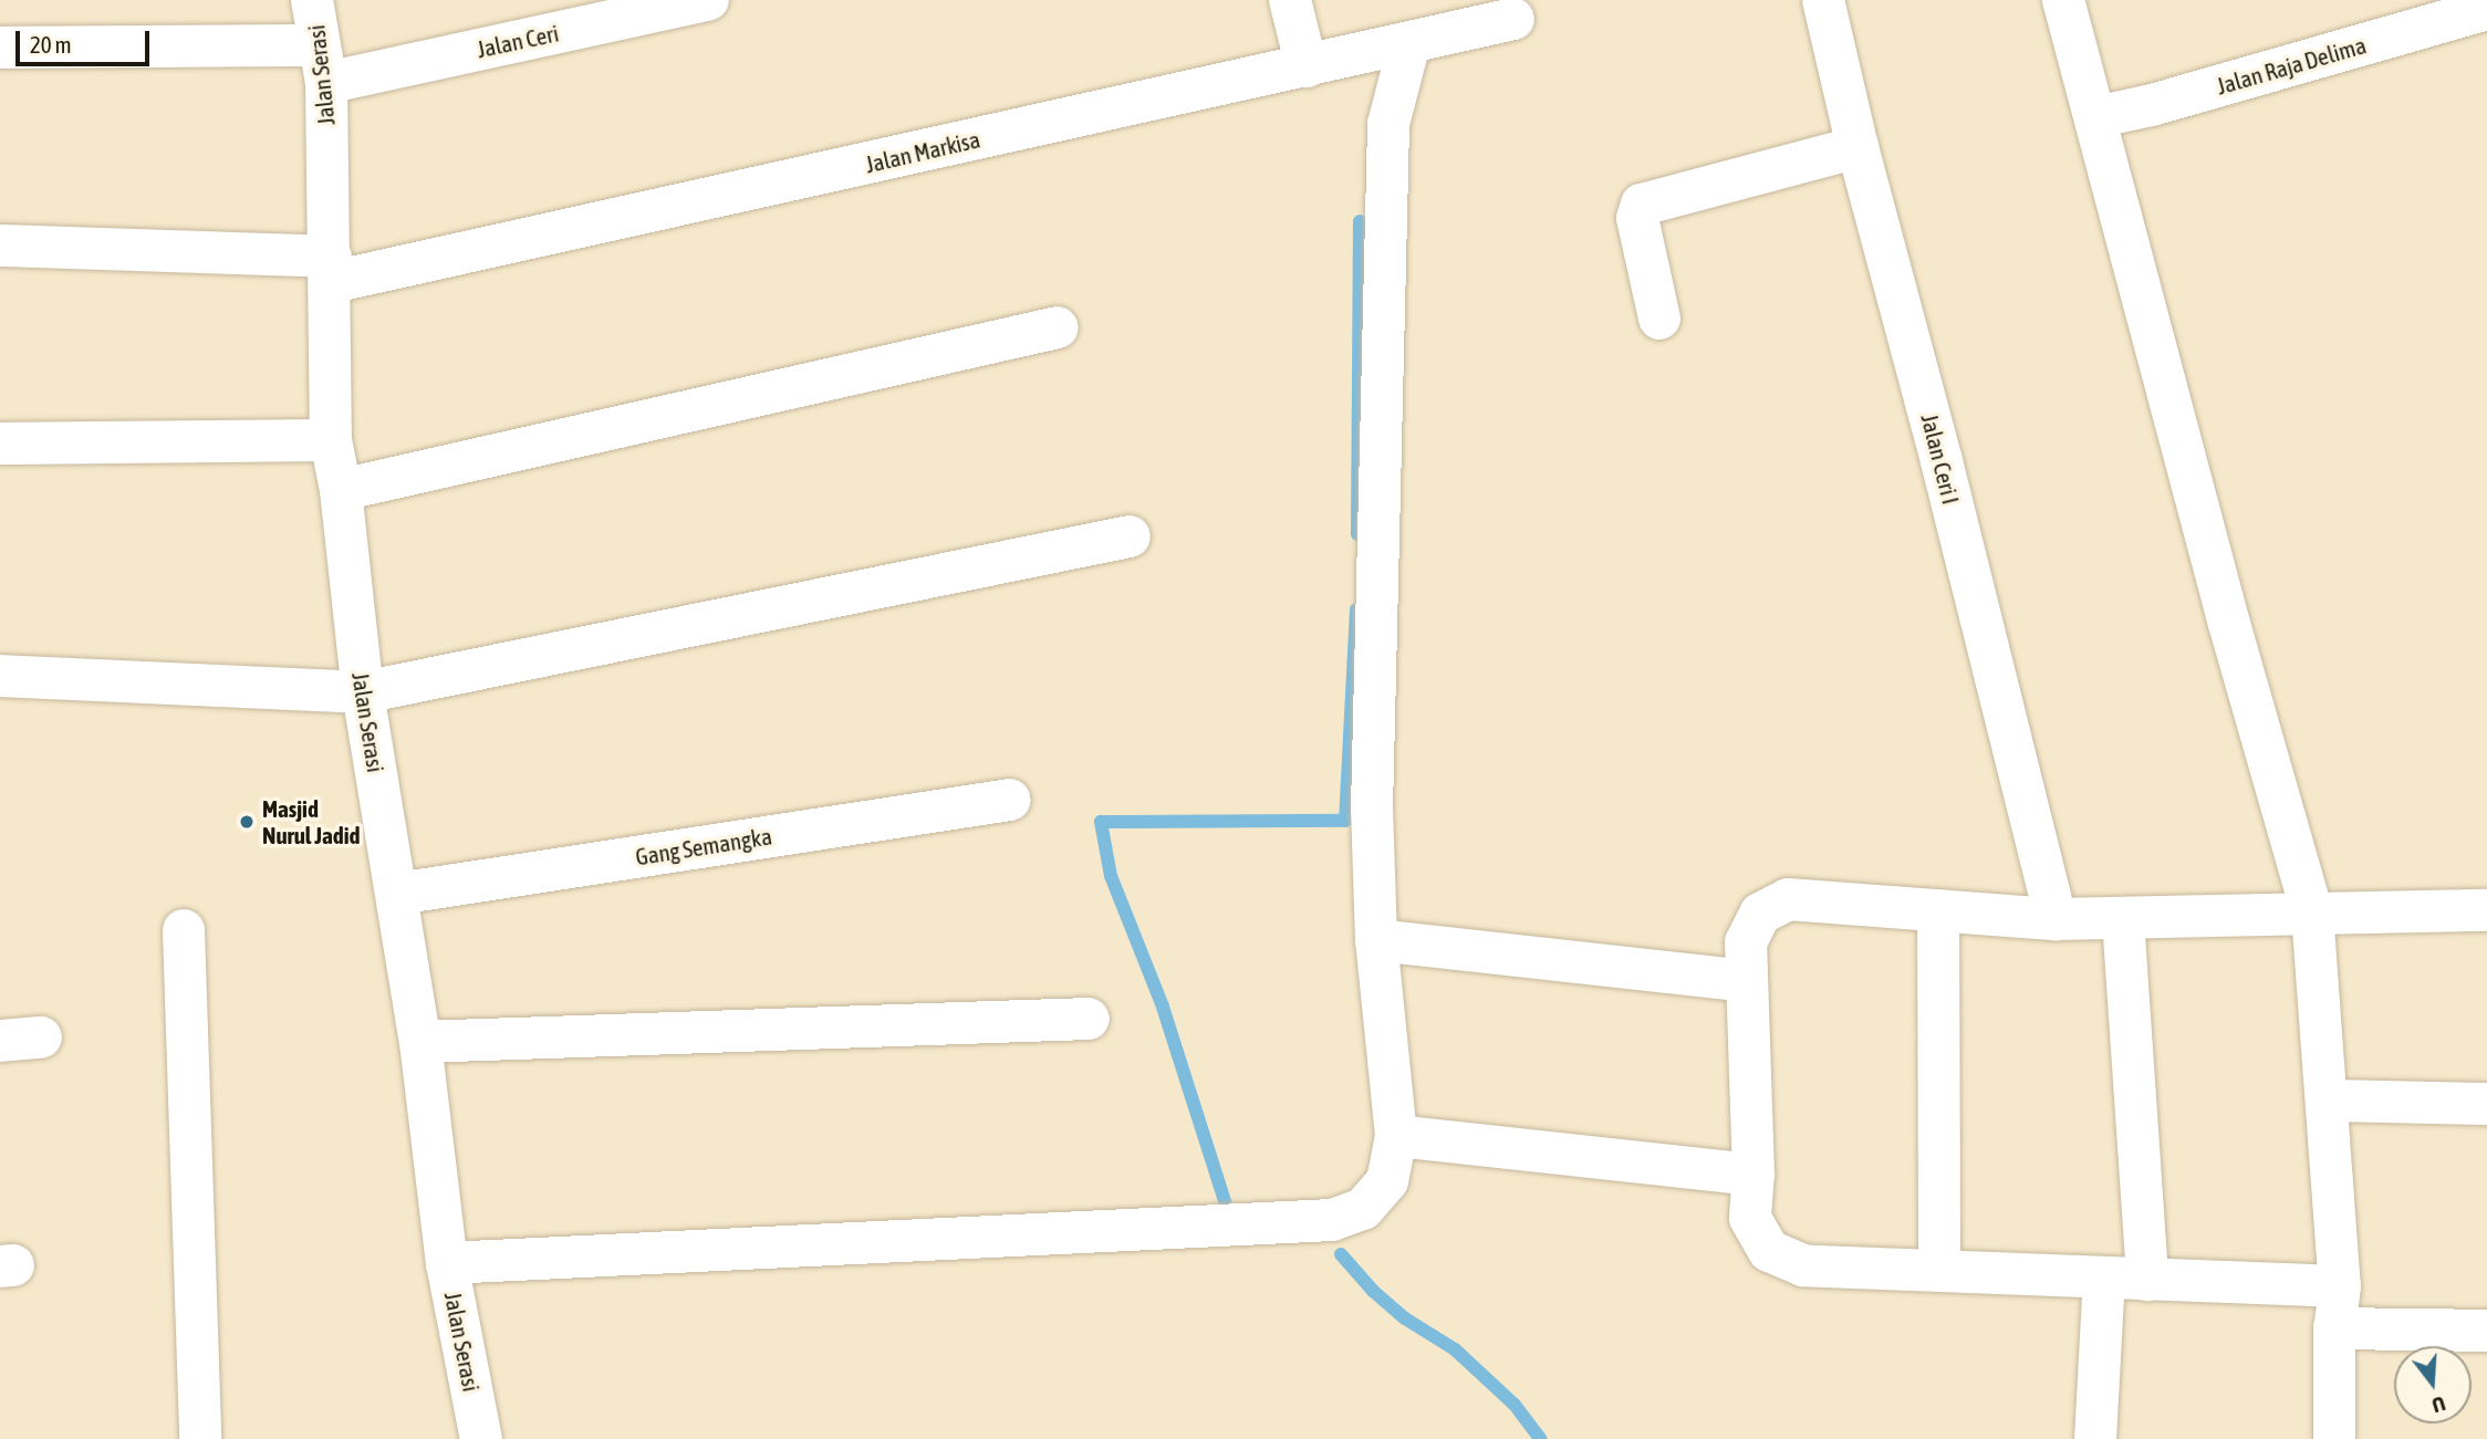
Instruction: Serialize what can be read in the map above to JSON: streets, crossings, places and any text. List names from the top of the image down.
{
  "streets": {
    "street": [
      "Jalan Ceri",
      "Jalan Raja Delima",
      "Jalan Serasi",
      "Jalan Markisa",
      "Jalan Ceri I",
      "Gang Semangka"
    ]
  },
  "crossings": [
    ["Jalan Ceri", "Jalan Serasi"],
    ["Jalan Serasi", "Jalan Markisa"],
    ["Jalan Serasi", "Gang Semangka"]
  ],
  "places": ["Masjid Nurul Jadid"],
  "scale_bar": "20 m",
  "north": "bottom"
}
